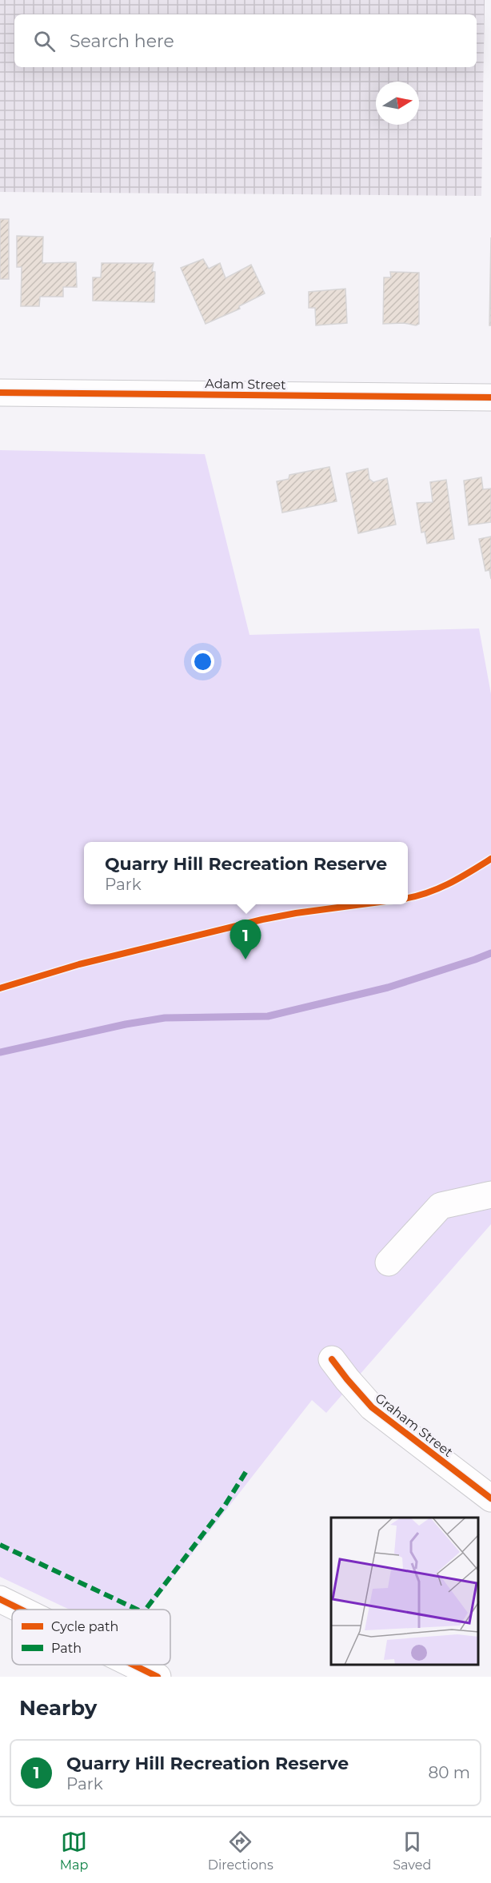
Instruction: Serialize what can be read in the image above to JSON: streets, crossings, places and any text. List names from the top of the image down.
{
  "streets": {
    "main road": ["Adam Street", "Graham Street"]
  },
  "legend": ["Cycle path", "Path"],
  "north": "right",
  "page": {
    "search": "Search here",
    "popup": ["Quarry Hill Recreation Reserve", "Park"],
    "pins": "1",
    "heading": "Nearby",
    "list": [
      {
        "mark": "1",
        "name": "Quarry Hill Recreation Reserve",
        "note": "Park",
        "value": "80 m"
      }
    ],
    "nav": ["Map", "Directions", "Saved"]
  }
}
